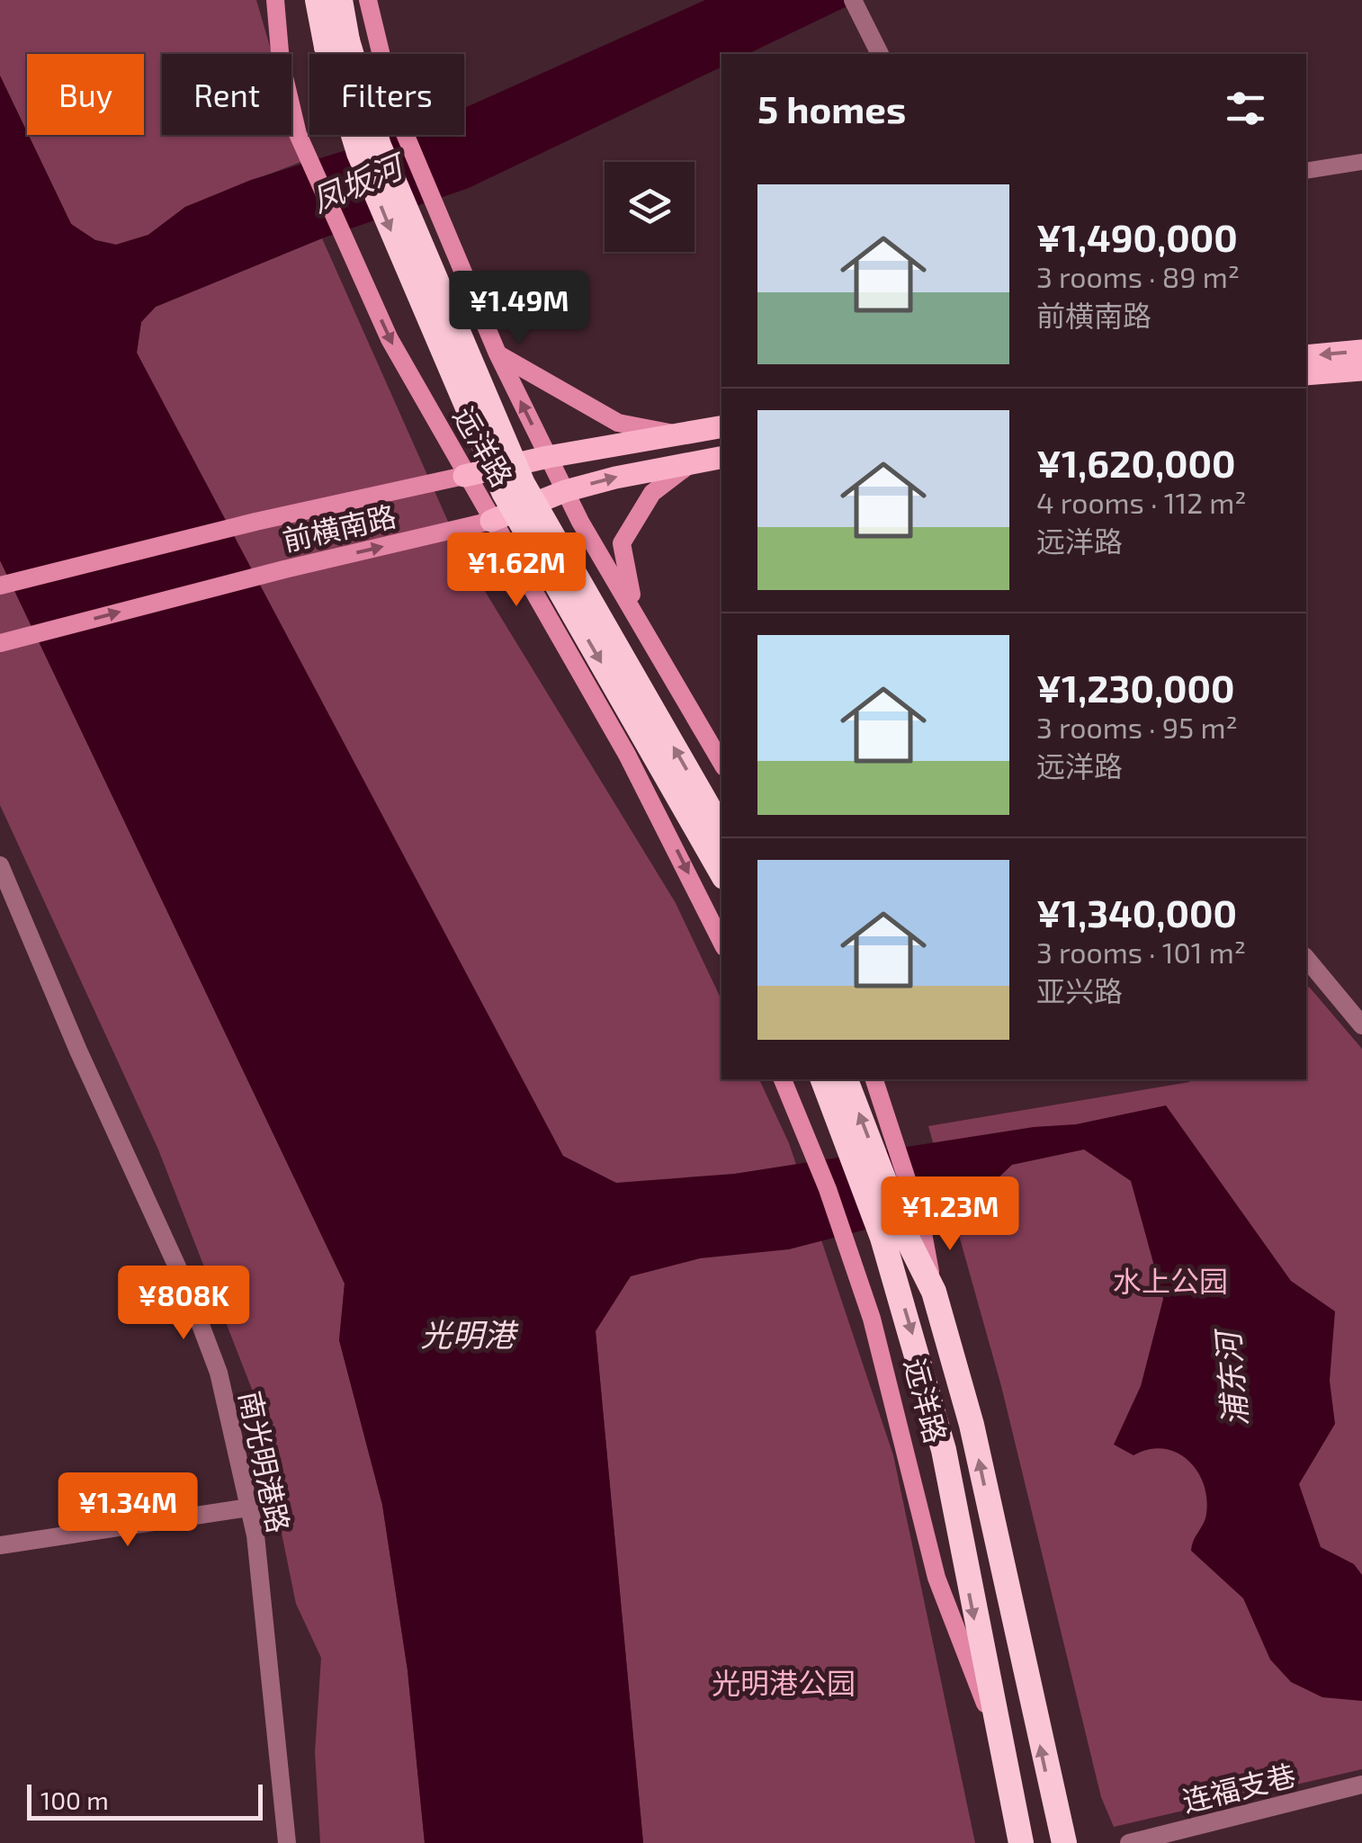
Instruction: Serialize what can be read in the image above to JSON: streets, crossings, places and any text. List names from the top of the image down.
{
  "streets": {
    "highway": ["远洋路"],
    "main road": ["前横南路"],
    "street": ["南光明港路", "连福支巷"]
  },
  "crossings": [
    ["远洋路", "前横南路"]
  ],
  "water": ["凤坂河", "光明港", "浦东河"],
  "parks": ["水上公园", "光明港公园"],
  "scale_bar": "100 m",
  "page": {
    "chip": ["Buy", "Rent", "Filters"],
    "heading": "5 homes",
    "list": [
      {
        "name": "¥1,490,000",
        "note": "3 rooms · 89 m² · 前横南路"
      },
      {
        "name": "¥1,620,000",
        "note": "4 rooms · 112 m² · 远洋路"
      },
      {
        "name": "¥1,230,000",
        "note": "3 rooms · 95 m² · 远洋路"
      },
      {
        "name": "¥1,340,000",
        "note": "3 rooms · 101 m² · 亚兴路"
      }
    ],
    "price": [
      "¥1.49M",
      "¥1.62M",
      "¥1.23M",
      "¥808K",
      "¥1.34M"
    ],
    "scale": "100 m"
  }
}
